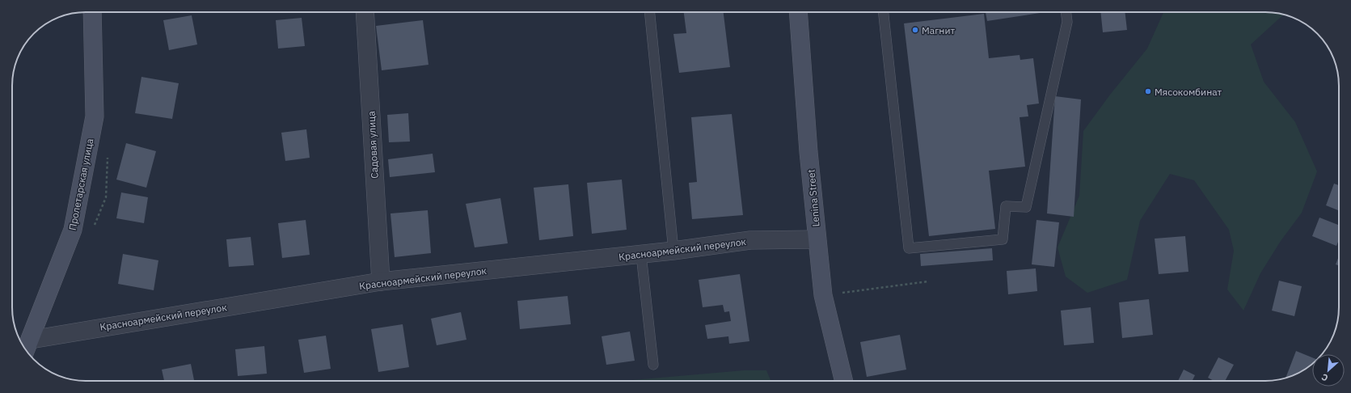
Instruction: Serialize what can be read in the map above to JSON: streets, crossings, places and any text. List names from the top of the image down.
{
  "streets": {
    "main road": ["Пролетарская улица", "Lenina Street"],
    "street": ["Садовая улица", "Красноармейский переулок"]
  },
  "crossings": [
    ["Садовая улица", "Красноармейский переулок"],
    ["Пролетарская улица", "Красноармейский переулок"],
    ["Lenina Street", "Красноармейский переулок"]
  ],
  "places": ["Магнит", "Мясокомбинат"],
  "north": "bottom left"
}
